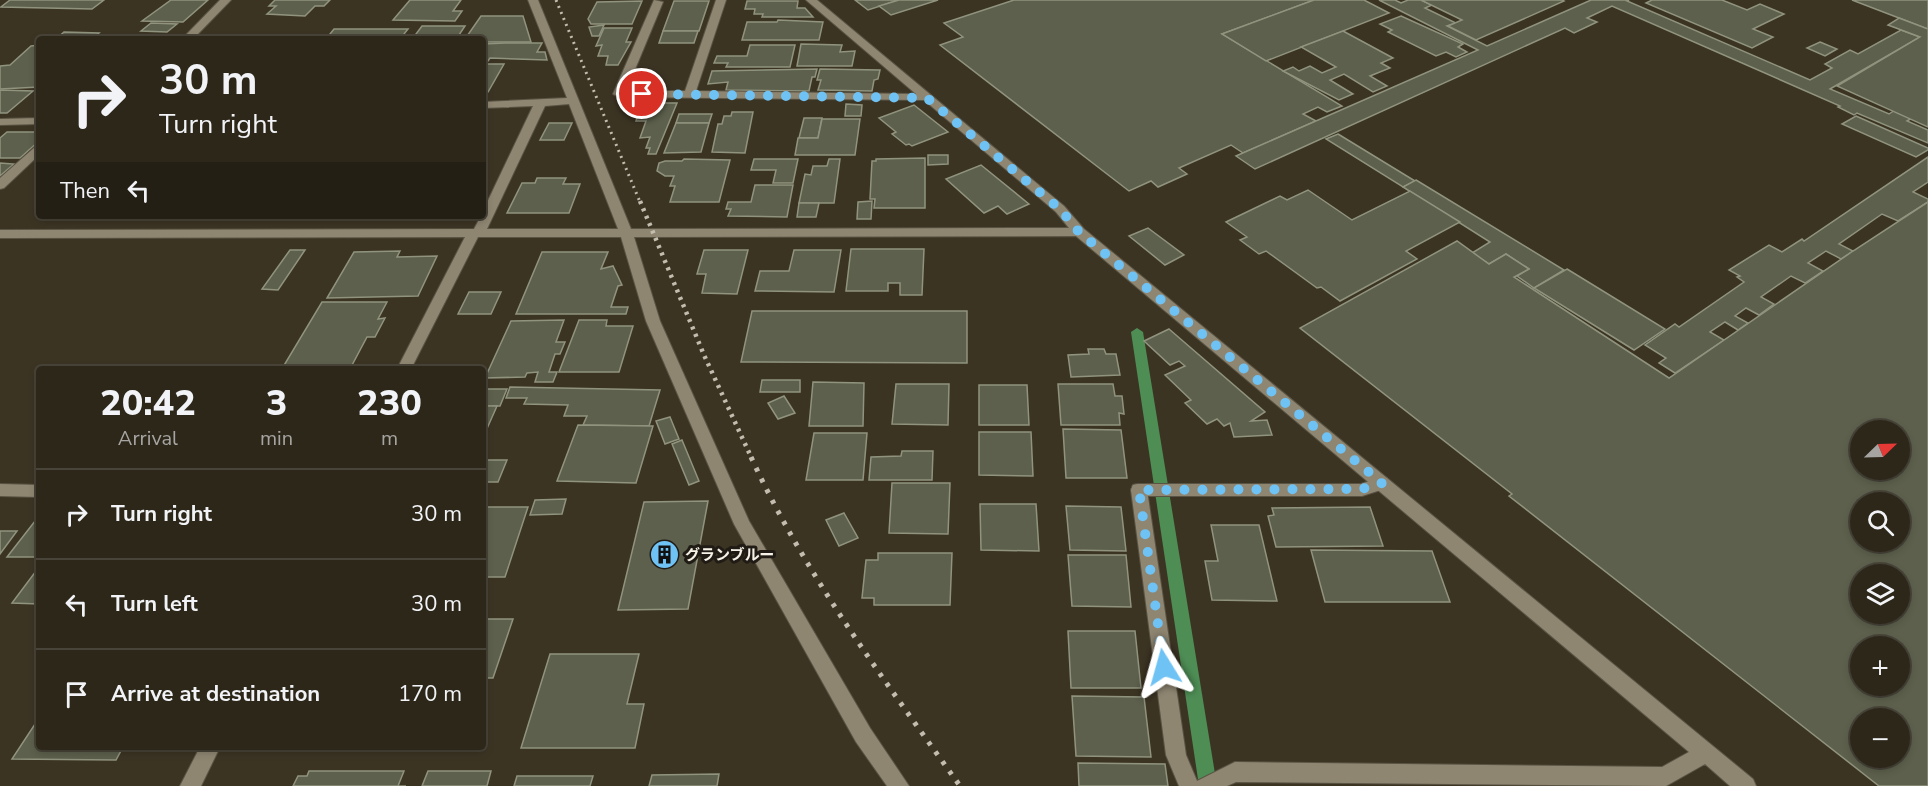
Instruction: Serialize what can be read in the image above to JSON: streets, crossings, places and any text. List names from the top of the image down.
{
  "places": {
    "building": ["グランブルー"]
  },
  "north": "top right",
  "page": {
    "turn": ["30 m", "Turn right"],
    "then": "Then",
    "eta": [
      "20:42",
      "Arrival",
      "3",
      "min",
      "230",
      "m"
    ],
    "map_buttons": ["+", "−"],
    "list": [
      {
        "name": "Turn right",
        "value": "30 m"
      },
      {
        "name": "Turn left",
        "value": "30 m"
      },
      {
        "name": "Arrive at destination",
        "value": "170 m"
      }
    ]
  }
}
